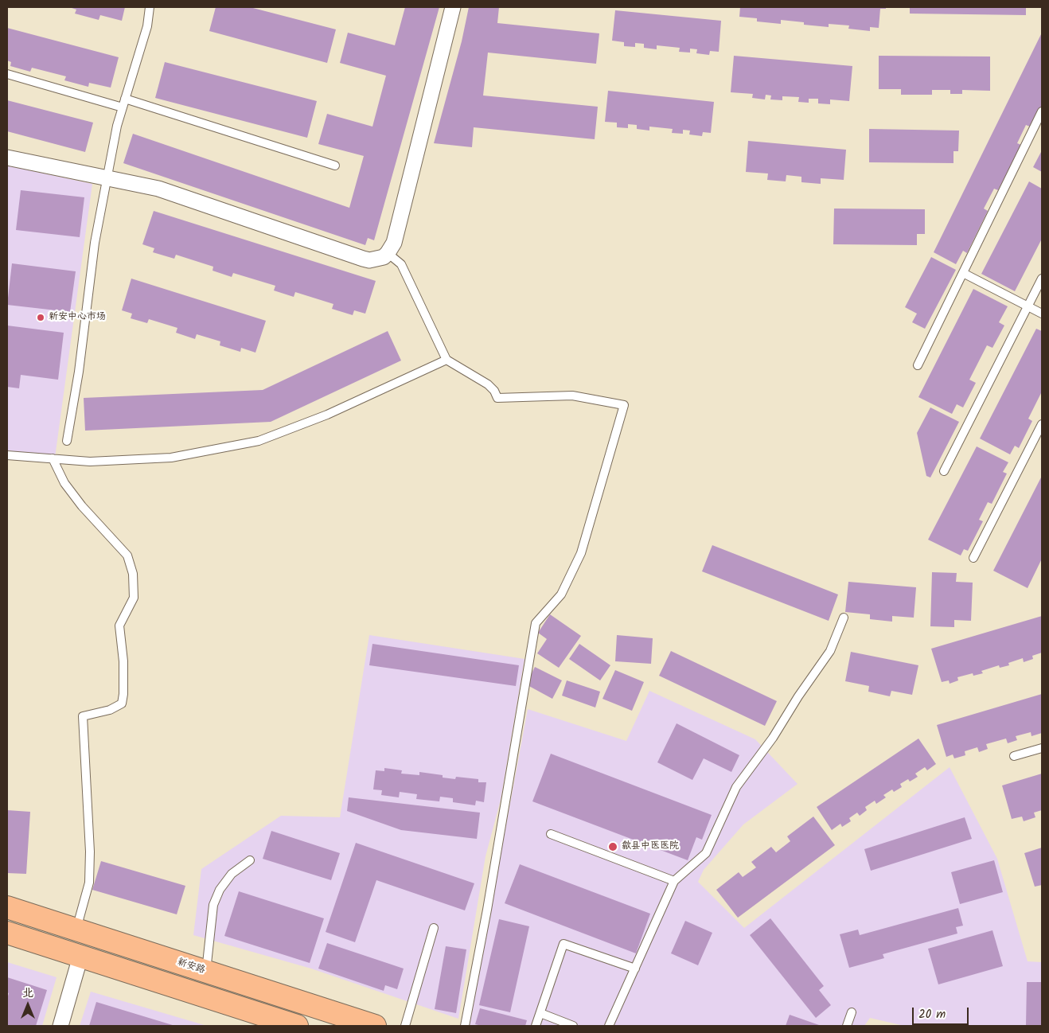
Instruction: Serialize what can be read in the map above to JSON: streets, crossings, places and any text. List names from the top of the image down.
{
  "streets": {
    "main road": ["新安路"]
  },
  "places": ["新安中心市场", "歙县中医医院"],
  "scale_bar": "20 m",
  "north": "top"
}
